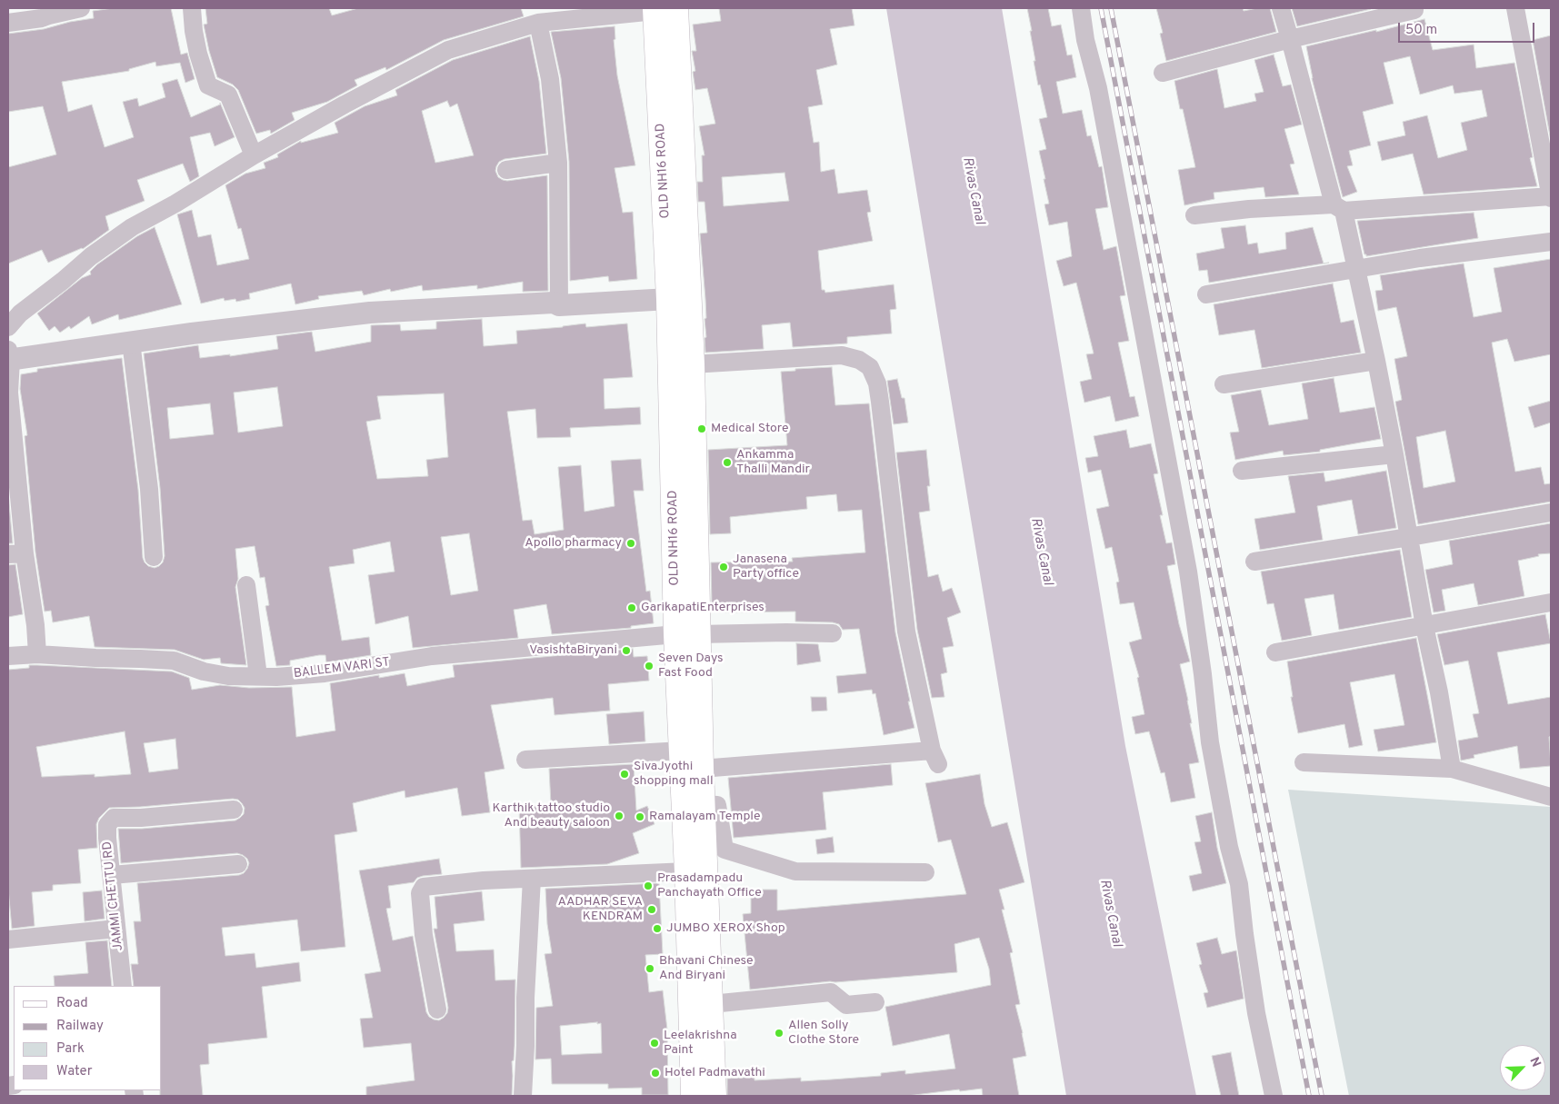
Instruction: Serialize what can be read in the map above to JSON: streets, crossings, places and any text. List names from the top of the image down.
{
  "streets": {
    "main road": ["OLD NH16 ROAD"],
    "street": ["BALLEM VARI ST", "JAMMI CHETTU RD"]
  },
  "crossings": [
    ["OLD NH16 ROAD", "BALLEM VARI ST"]
  ],
  "water": ["Rivas Canal"],
  "places": [
    "Medical Store",
    "Ankamma Thalli Mandir",
    "Apollo pharmacy",
    "Janasena Party office",
    "GarikapatiEnterprises",
    "VasishtaBiryani",
    "Seven Days Fast Food",
    "SivaJyothi shopping mall",
    "Karthik tattoo studio And beauty saloon",
    "Ramalayam Temple",
    "Prasadampadu Panchayath Office",
    "AADHAR SEVA KENDRAM",
    "JUMBO XEROX Shop",
    "Bhavani Chinese And Biryani",
    "Allen Solly Clothe Store",
    "Leelakrishna Paint",
    "Hotel Padmavathi"
  ],
  "legend": [
    "Road",
    "Railway",
    "Park",
    "Water"
  ],
  "scale_bar": "50 m",
  "north": "top right"
}
